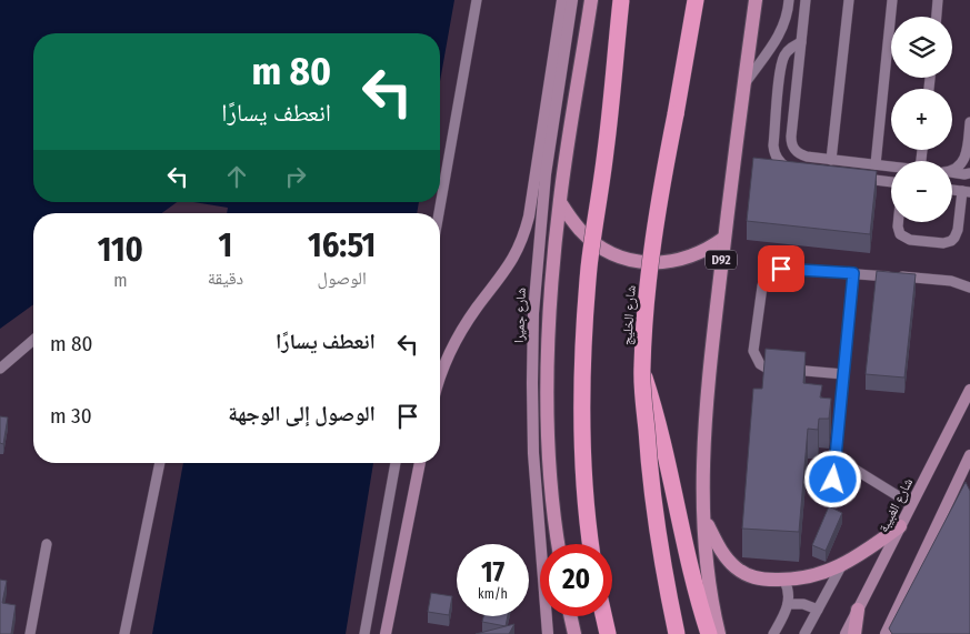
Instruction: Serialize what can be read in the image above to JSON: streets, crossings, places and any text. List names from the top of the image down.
{
  "streets": {
    "highway": ["شارع الخليج"],
    "main road": ["D92"],
    "street": ["شارع جميرا", "شارع الغبيبة"]
  },
  "page": {
    "map_buttons": ["+", "−"],
    "turn": ["80 m", "انعطف يسارًا"],
    "eta": [
      "16:51",
      "الوصول",
      "1",
      "دقيقة",
      "110",
      "m"
    ],
    "list": [
      {
        "name": "انعطف يسارًا",
        "value": "80 m"
      },
      {
        "name": "الوصول إلى الوجهة",
        "value": "30 m"
      }
    ],
    "speed": "17 km/h",
    "limit": "20"
  }
}
